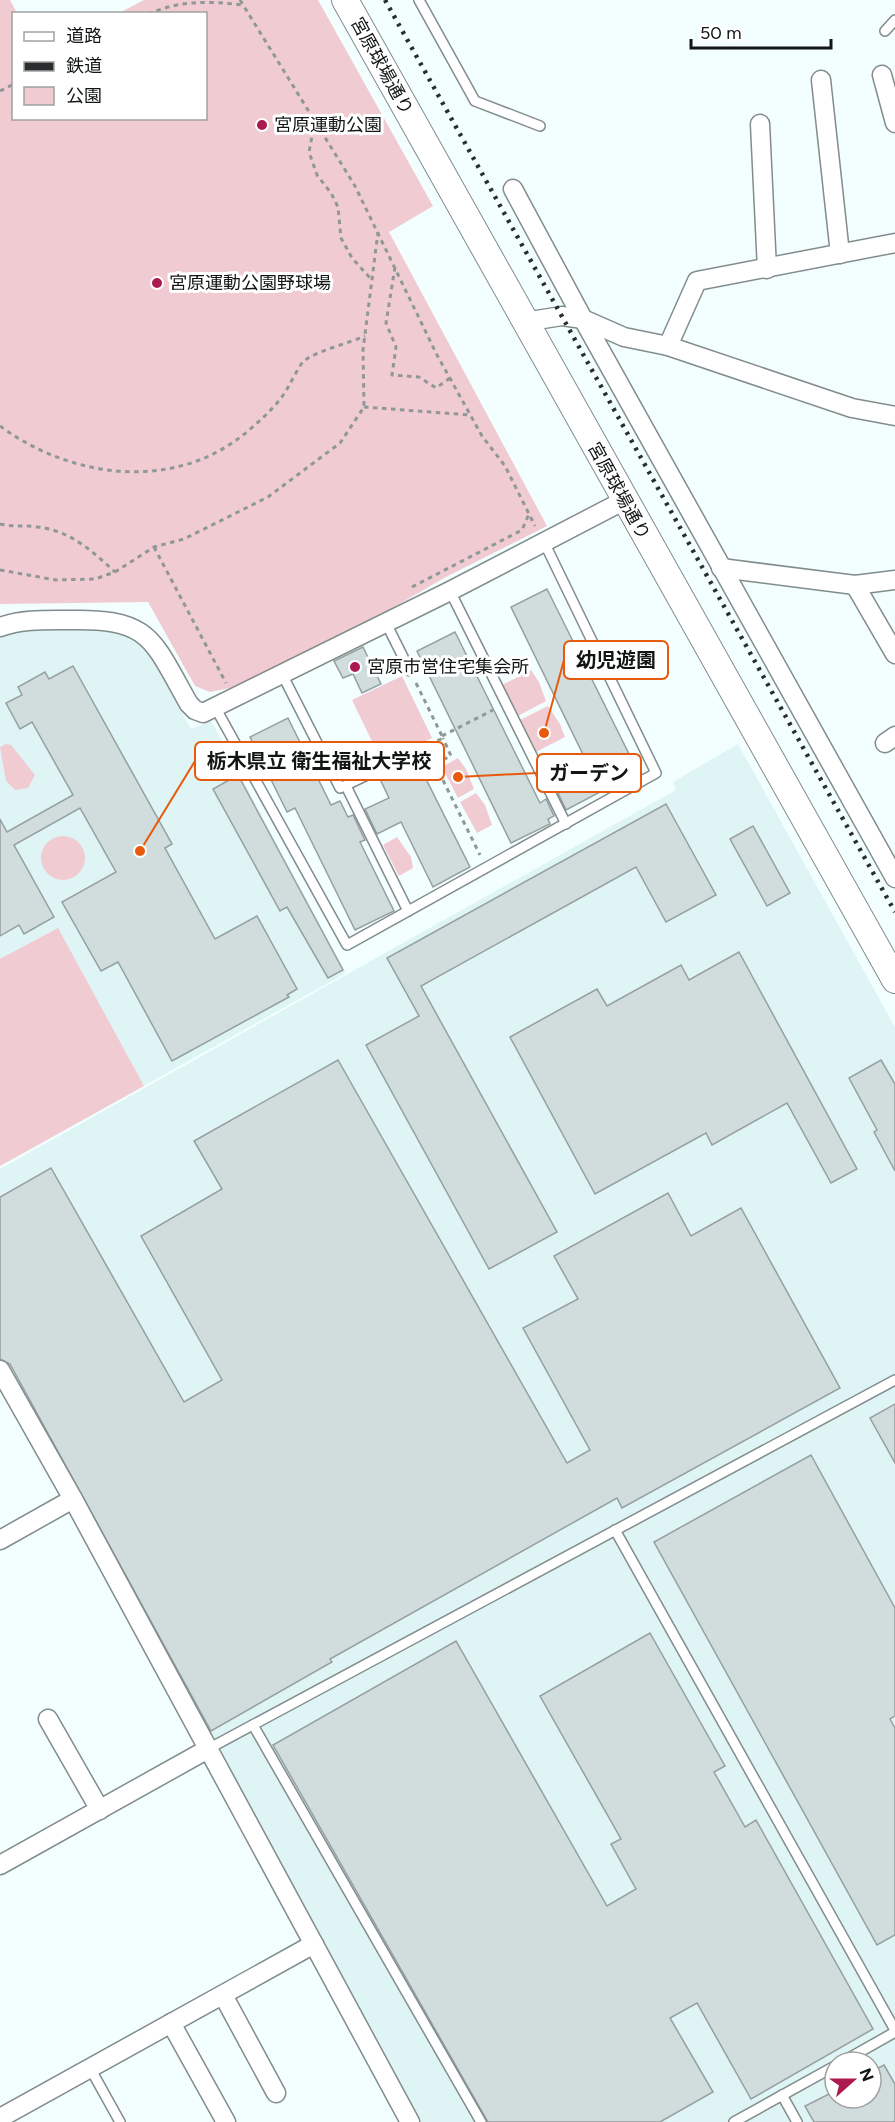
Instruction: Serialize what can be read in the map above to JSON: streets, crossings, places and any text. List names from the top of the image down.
{
  "streets": {
    "street": ["宮原球場通り"]
  },
  "places": [
    "宮原運動公園",
    "宮原運動公園野球場",
    "宮原市営住宅集会所",
    "幼児遊園",
    "ガーデン",
    "栃木県立 衛生福祉大学校"
  ],
  "legend": ["道路", "鉄道", "公園"],
  "scale_bar": "50 m",
  "north": "right"
}
